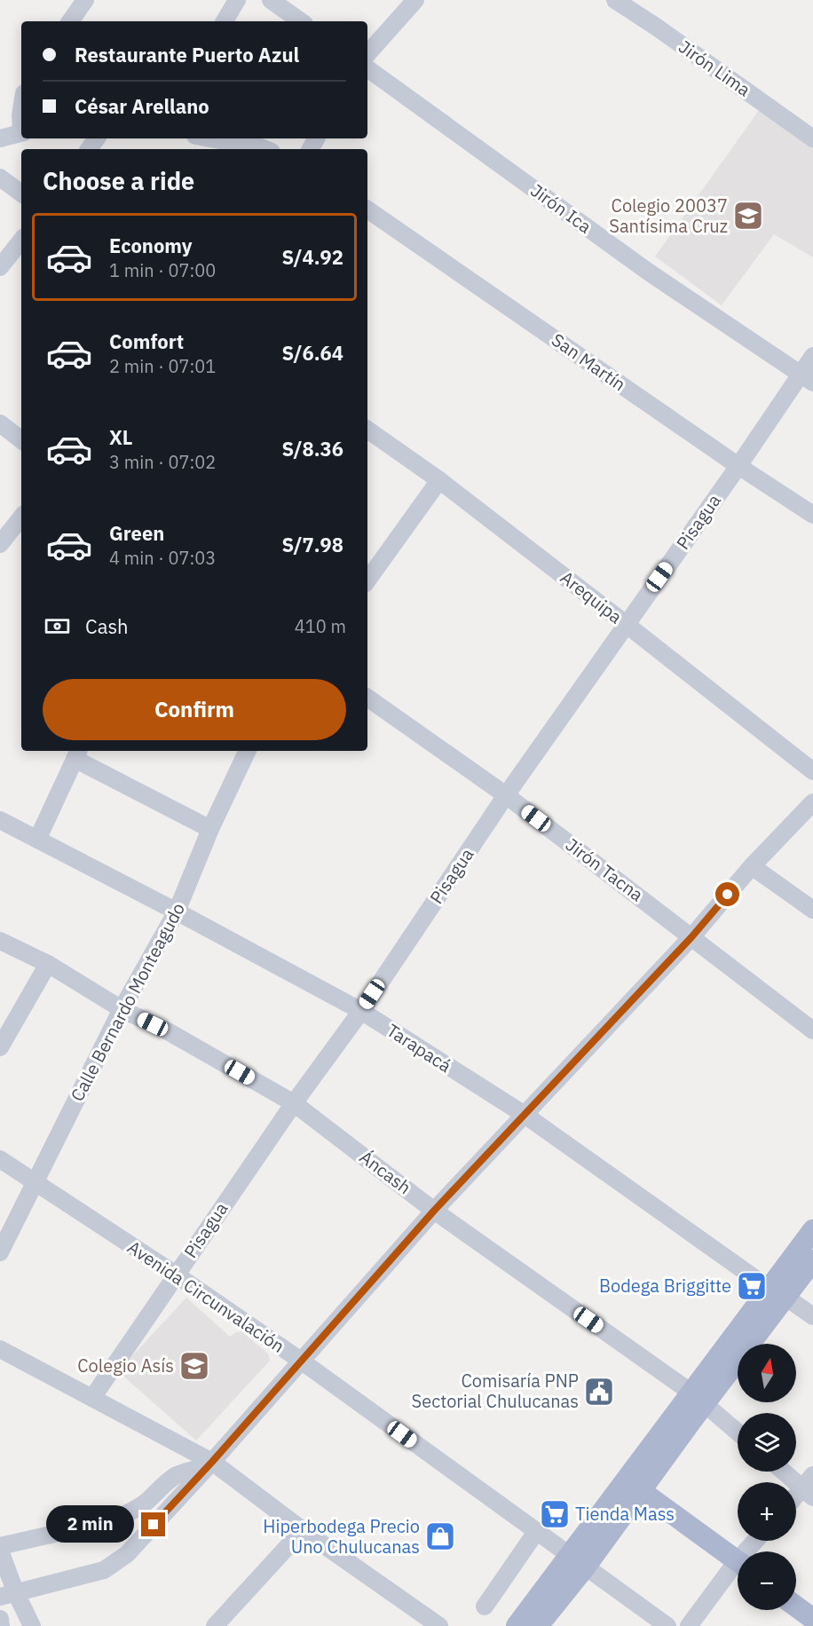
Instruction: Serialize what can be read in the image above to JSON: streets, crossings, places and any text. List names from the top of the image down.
{
  "streets": {
    "street": [
      "Jirón Lima",
      "Jirón Ica",
      "San Martín",
      "Pisagua",
      "Arequipa",
      "Jirón Tacna",
      "Calle Bernardo Monteagudo",
      "Tarapacá",
      "Áncash",
      "Avenida Circunvalación"
    ]
  },
  "crossings": [
    ["Jirón Ica", "Pisagua"],
    ["San Martín", "Pisagua"],
    ["Pisagua", "Arequipa"],
    ["Pisagua", "Jirón Tacna"],
    ["Pisagua", "Tarapacá"],
    ["Pisagua", "Áncash"],
    ["Pisagua", "Avenida Circunvalación"],
    ["Calle Bernardo Monteagudo", "Tarapacá"],
    ["Calle Bernardo Monteagudo", "Áncash"],
    ["Calle Bernardo Monteagudo", "Avenida Circunvalación"]
  ],
  "places": {
    "school or university": ["Colegio 20037 Santísima Cruz", "Colegio Asís"],
    "supermarket": ["Bodega Briggitte", "Tienda Mass"],
    "public building": ["Comisaría PNP Sectorial Chulucanas"],
    "shop": ["Hiperbodega Precio Uno Chulucanas"]
  },
  "north": "top",
  "page": {
    "banner": ["Restaurante Puerto Azul", "César Arellano"],
    "heading": "Choose a ride",
    "list": [
      {
        "name": "Economy",
        "note": "1 min · 07:00",
        "value": "S/4.92"
      },
      {
        "name": "Comfort",
        "note": "2 min · 07:01",
        "value": "S/6.64"
      },
      {
        "name": "XL",
        "note": "3 min · 07:02",
        "value": "S/8.36"
      },
      {
        "name": "Green",
        "note": "4 min · 07:03",
        "value": "S/7.98"
      }
    ],
    "pay": ["Cash", "410 m"],
    "buttons": "Confirm",
    "map_buttons": ["+", "−"],
    "bubble": "2 min"
  }
}
